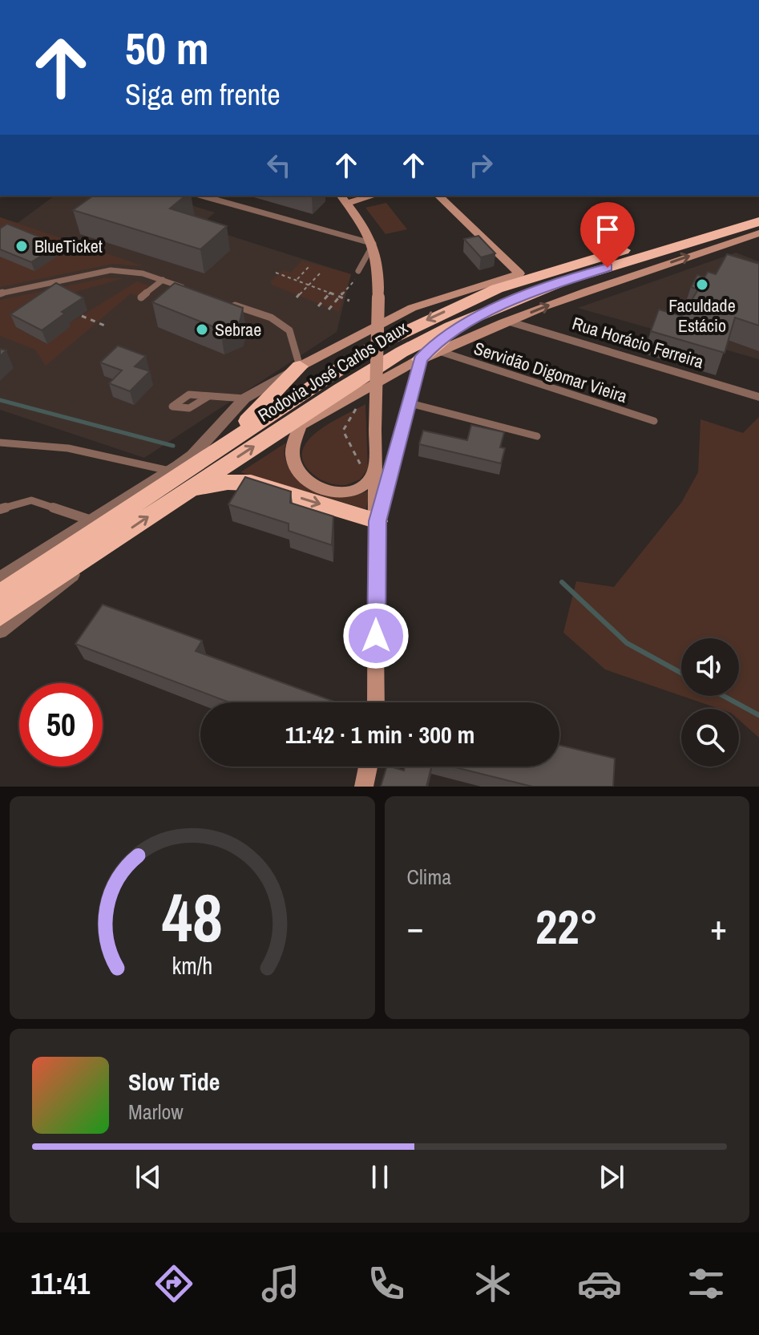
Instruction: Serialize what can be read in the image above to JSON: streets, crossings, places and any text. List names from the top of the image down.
{
  "streets": {
    "highway": ["Rodovia José Carlos Daux"],
    "street": ["Rua Horácio Ferreira"],
    "lane": ["Servidão Digomar Vieira"]
  },
  "places": ["BlueTicket", "Faculdade Estácio", "Sebrae"],
  "page": {
    "turn": ["50 m", "Siga em frente"],
    "limit": "50",
    "trip": "11:42 · 1 min · 300 m",
    "tile": "Clima",
    "heat": ["−", "22°", "+"],
    "song": ["Slow Tide", "Marlow"],
    "tabs": "11:41",
    "gauge": ["48", "km/h"]
  }
}
